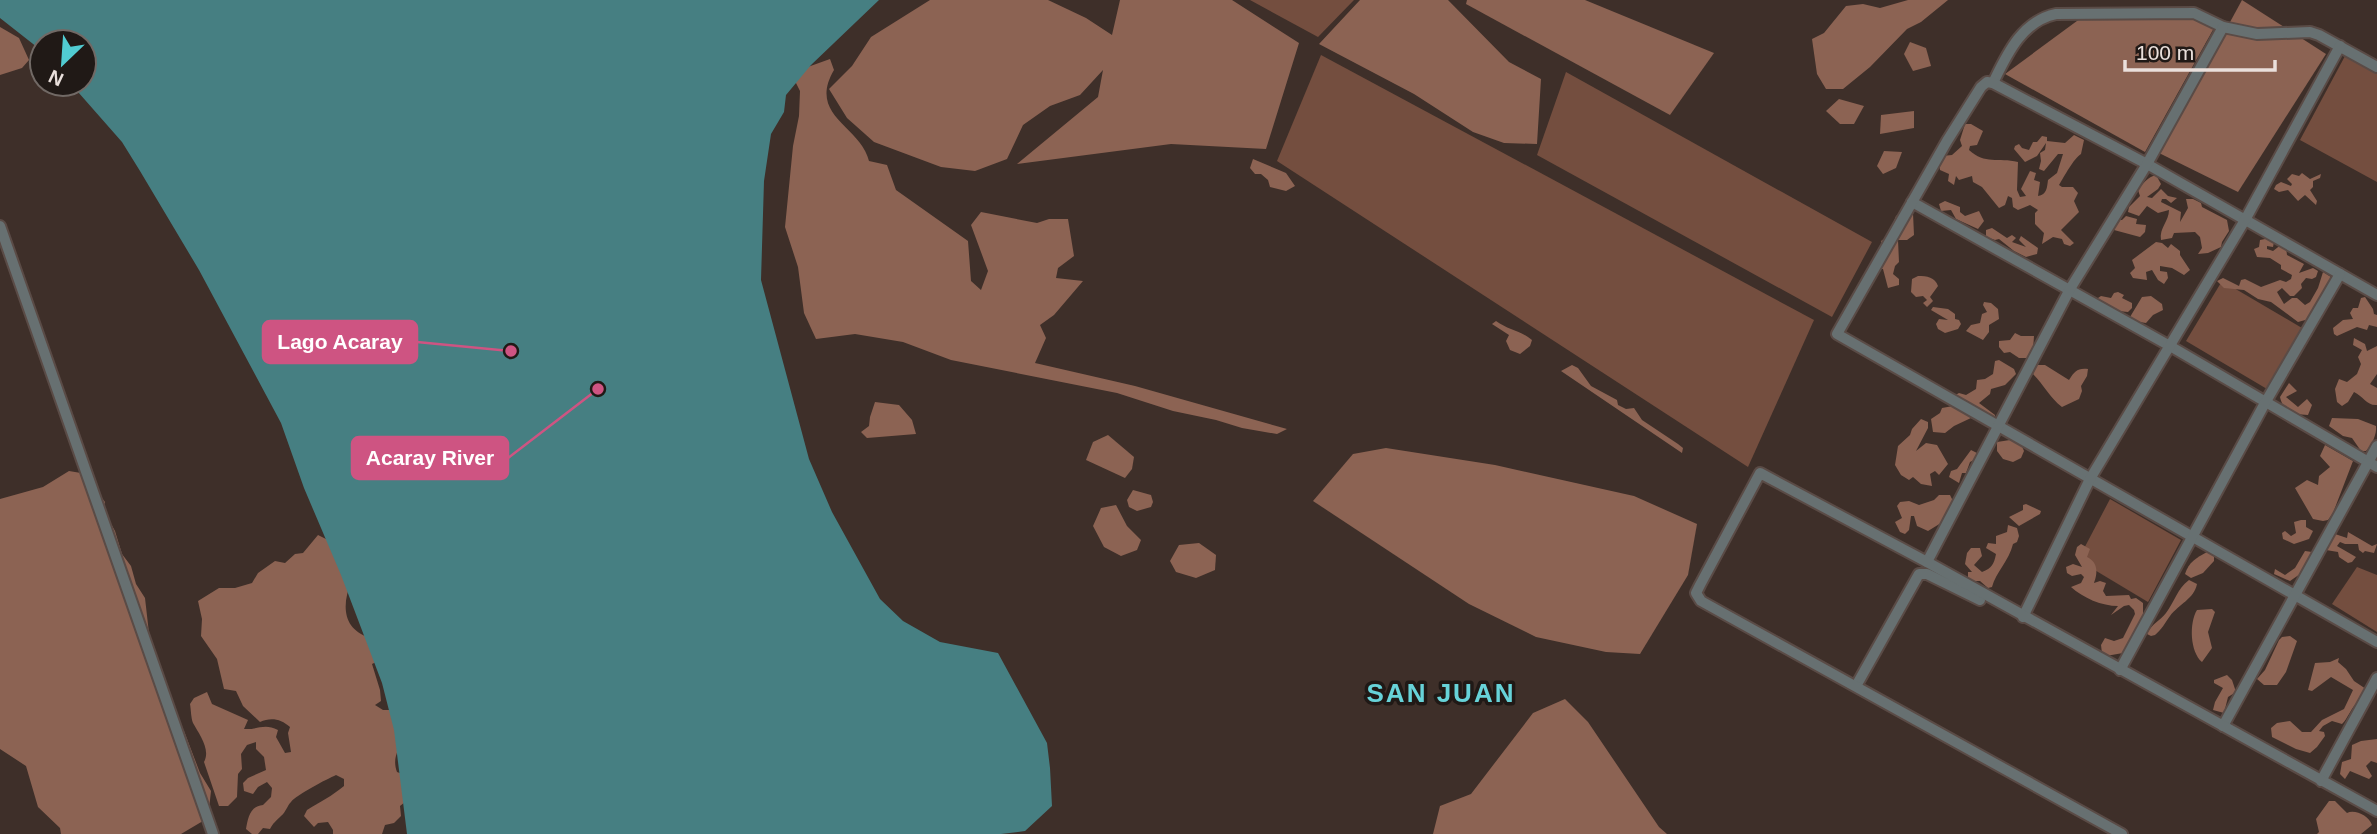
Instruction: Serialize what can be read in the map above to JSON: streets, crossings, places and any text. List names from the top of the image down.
{
  "districts": ["SAN JUAN"],
  "places": ["Lago Acaray", "Acaray River"],
  "scale_bar": "100 m",
  "north": "bottom left"
}
